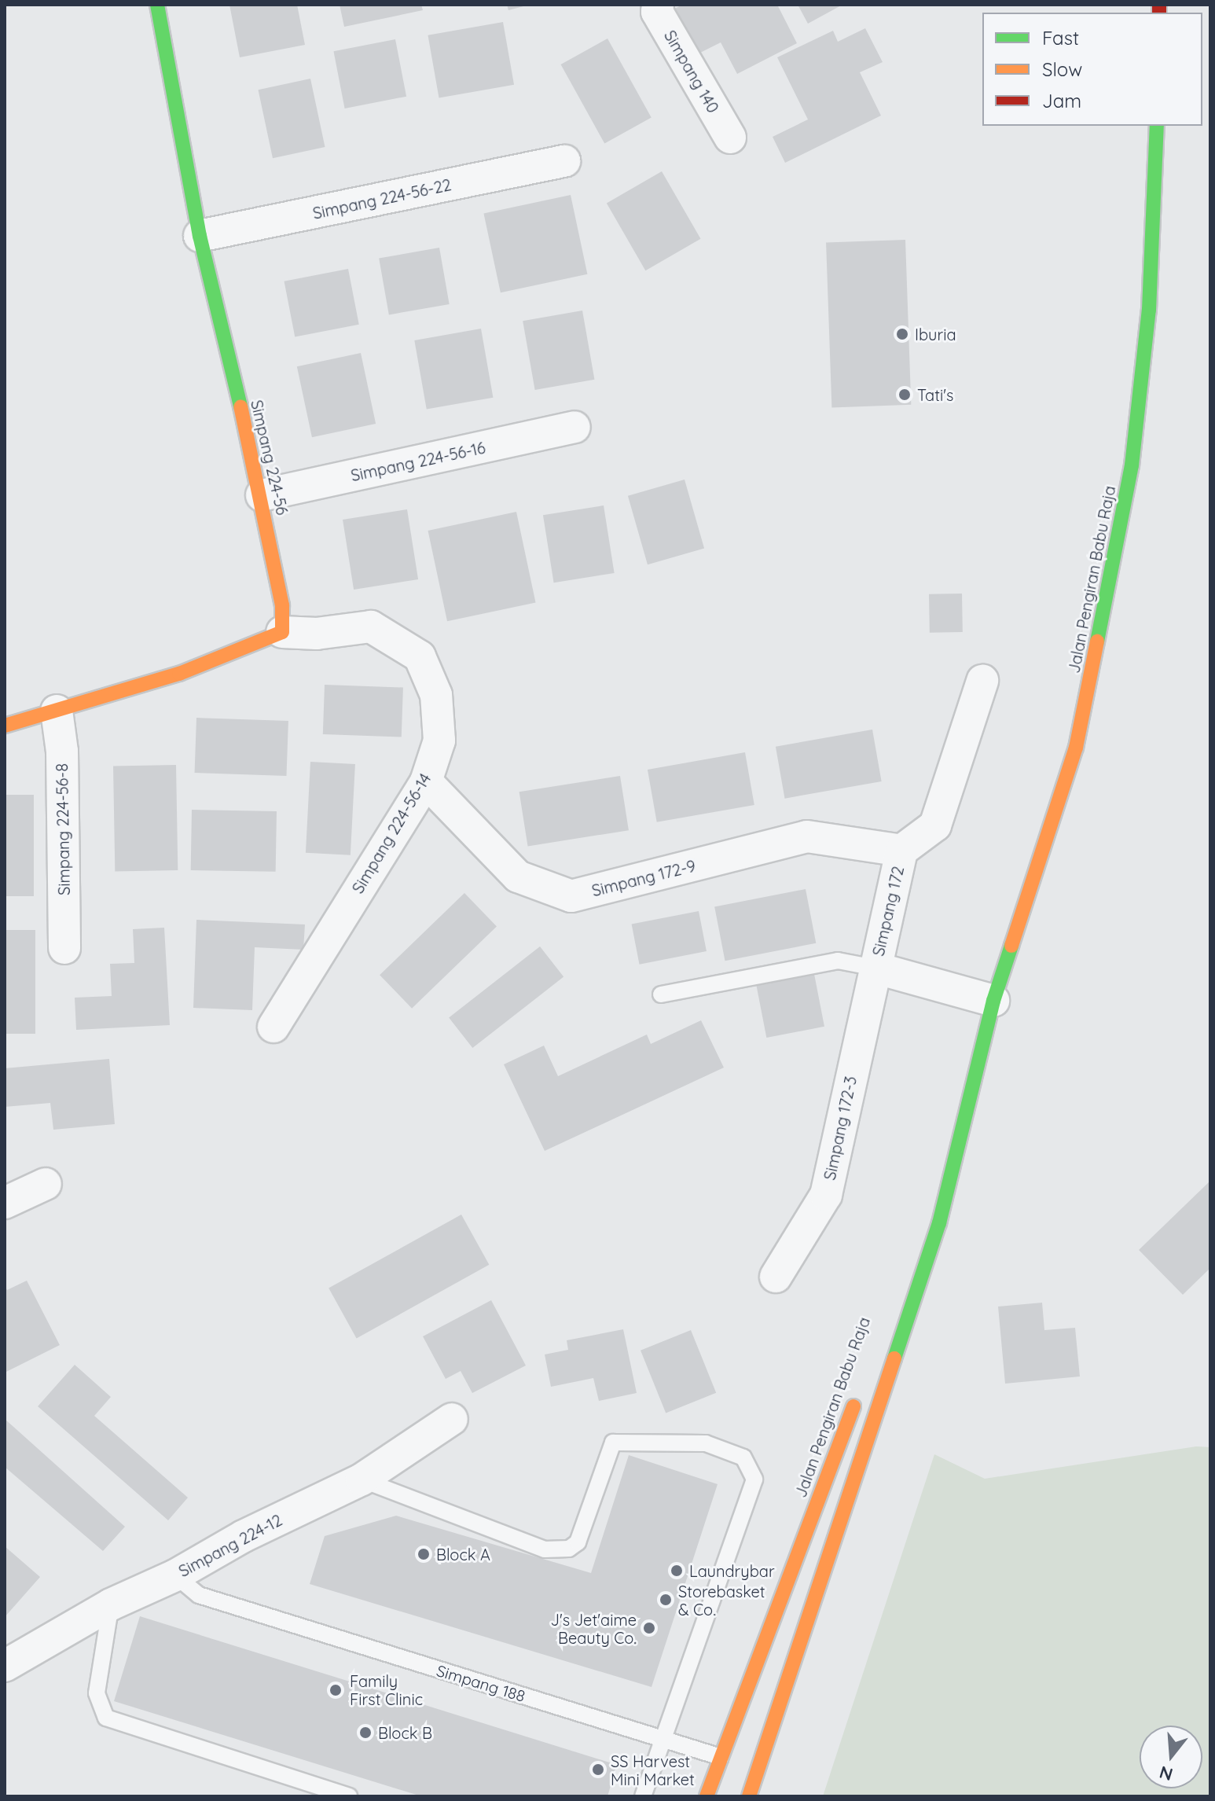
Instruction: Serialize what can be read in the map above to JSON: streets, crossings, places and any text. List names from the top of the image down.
{
  "streets": {
    "main road": ["Simpang 224-56", "Jalan Pengiran Babu Raja"],
    "street": [
      "Simpang 140",
      "Simpang 224-56-22",
      "Simpang 224-56-16",
      "Simpang 224-56-8",
      "Simpang 224-56-14",
      "Simpang 172-9",
      "Simpang 172",
      "Simpang 172-3",
      "Simpang 224-12"
    ],
    "lane": ["Simpang 188"]
  },
  "crossings": [
    ["Simpang 224-56-22", "Simpang 224-56"],
    ["Simpang 224-56", "Simpang 224-56-16"],
    ["Simpang 224-56", "Simpang 224-56-14"],
    ["Jalan Pengiran Babu Raja", "Simpang 172"],
    ["Jalan Pengiran Babu Raja", "Simpang 188"],
    ["Simpang 224-56-14", "Simpang 172-9"],
    ["Simpang 172-9", "Simpang 172"],
    ["Simpang 172", "Simpang 172-3"],
    ["Simpang 224-12", "Simpang 188"]
  ],
  "places": [
    "Iburia",
    "Tati's",
    "Block A",
    "Laundrybar",
    "Storebasket & Co.",
    "J's Jet'aime Beauty Co.",
    "Family First Clinic",
    "Block B",
    "SS Harvest Mini Market"
  ],
  "legend": ["Fast", "Slow", "Jam"],
  "north": "bottom"
}
